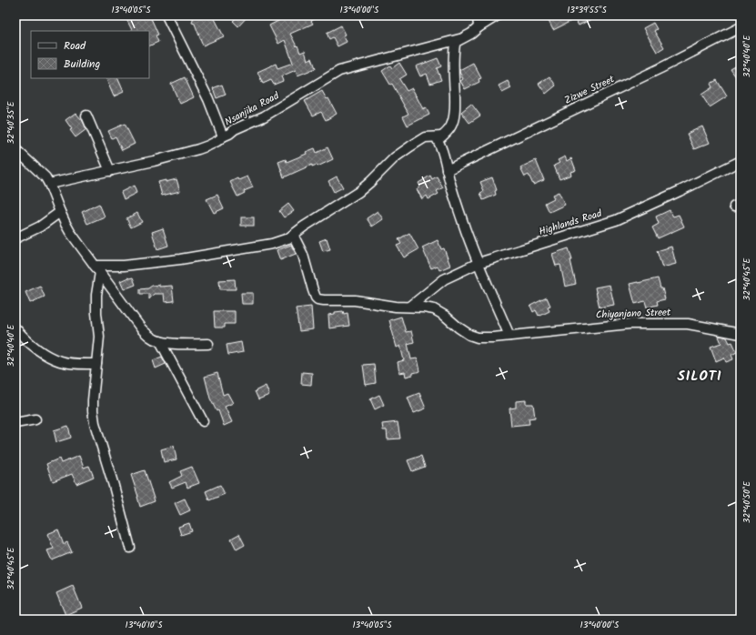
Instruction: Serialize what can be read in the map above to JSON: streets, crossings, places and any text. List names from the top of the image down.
{
  "streets": {
    "street": [
      "Zizwe Street",
      "Nsanjika Road",
      "Highlands Road",
      "Chiyanjano Street"
    ]
  },
  "crossings": [
    ["Highlands Road", "Chiyanjano Street"]
  ],
  "districts": ["SILOTI"],
  "legend": ["Road", "Building"],
  "coordinates": [
    "13°40'05\"S",
    "13°40'00\"S",
    "13°39'55\"S",
    "32°40'40\"E",
    "32°40'35\"E",
    "32°40'45\"E",
    "32°40'50\"E",
    "13°40'10\"S"
  ]
}
